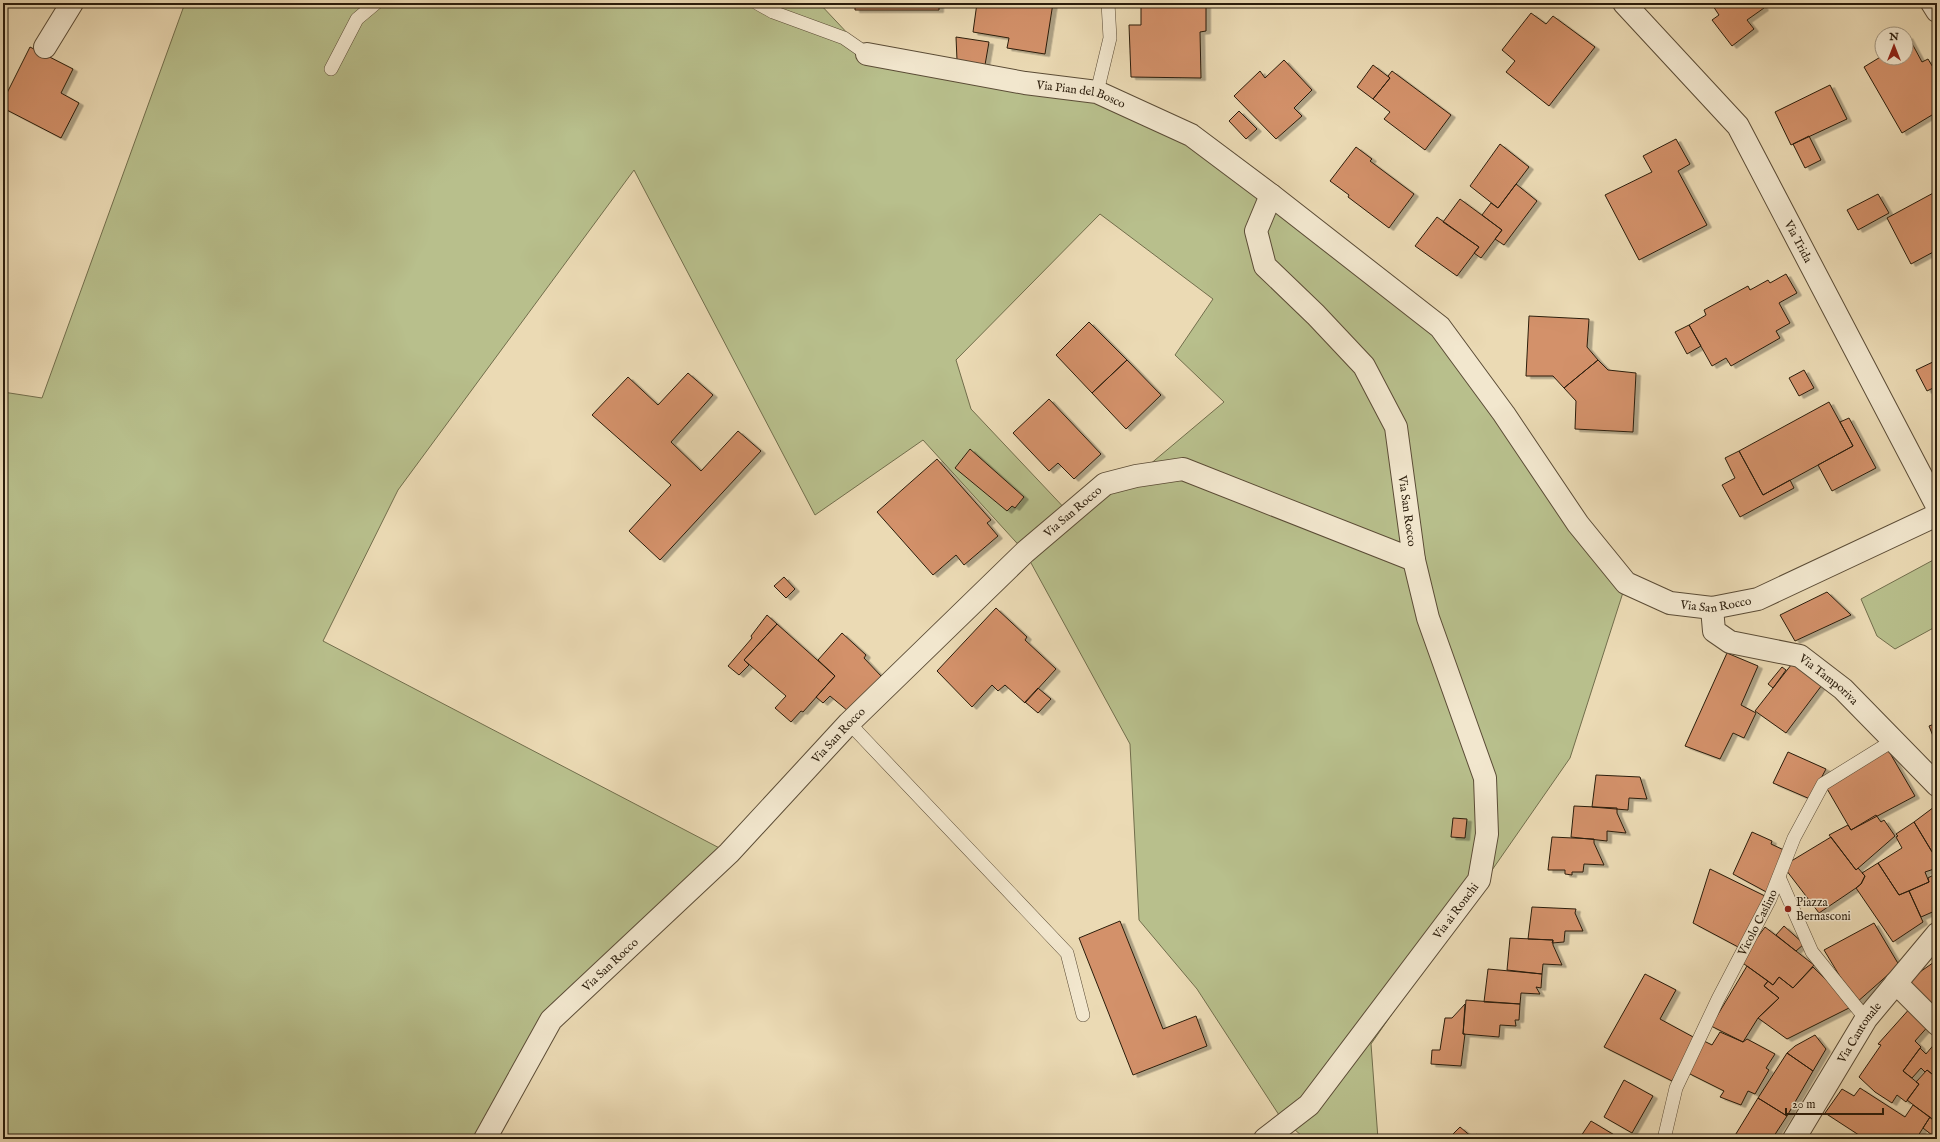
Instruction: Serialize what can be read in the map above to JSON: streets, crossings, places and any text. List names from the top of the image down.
{
  "streets": {
    "street": [
      "Via Pian del Bosco",
      "Via Trida",
      "Via San Rocco",
      "Via Tamporiva",
      "Via ai Ronchi",
      "Via Cantonale"
    ],
    "lane": ["Vicolo Caslino"]
  },
  "crossings": [
    ["Via Pian del Bosco", "Via San Rocco"],
    ["Via San Rocco", "Via Tamporiva"],
    ["Via San Rocco", "Via ai Ronchi"],
    ["Via Tamporiva", "Vicolo Caslino"]
  ],
  "places": ["Piazza Bernasconi"],
  "scale_bar": "20 m",
  "north": "top"
}
